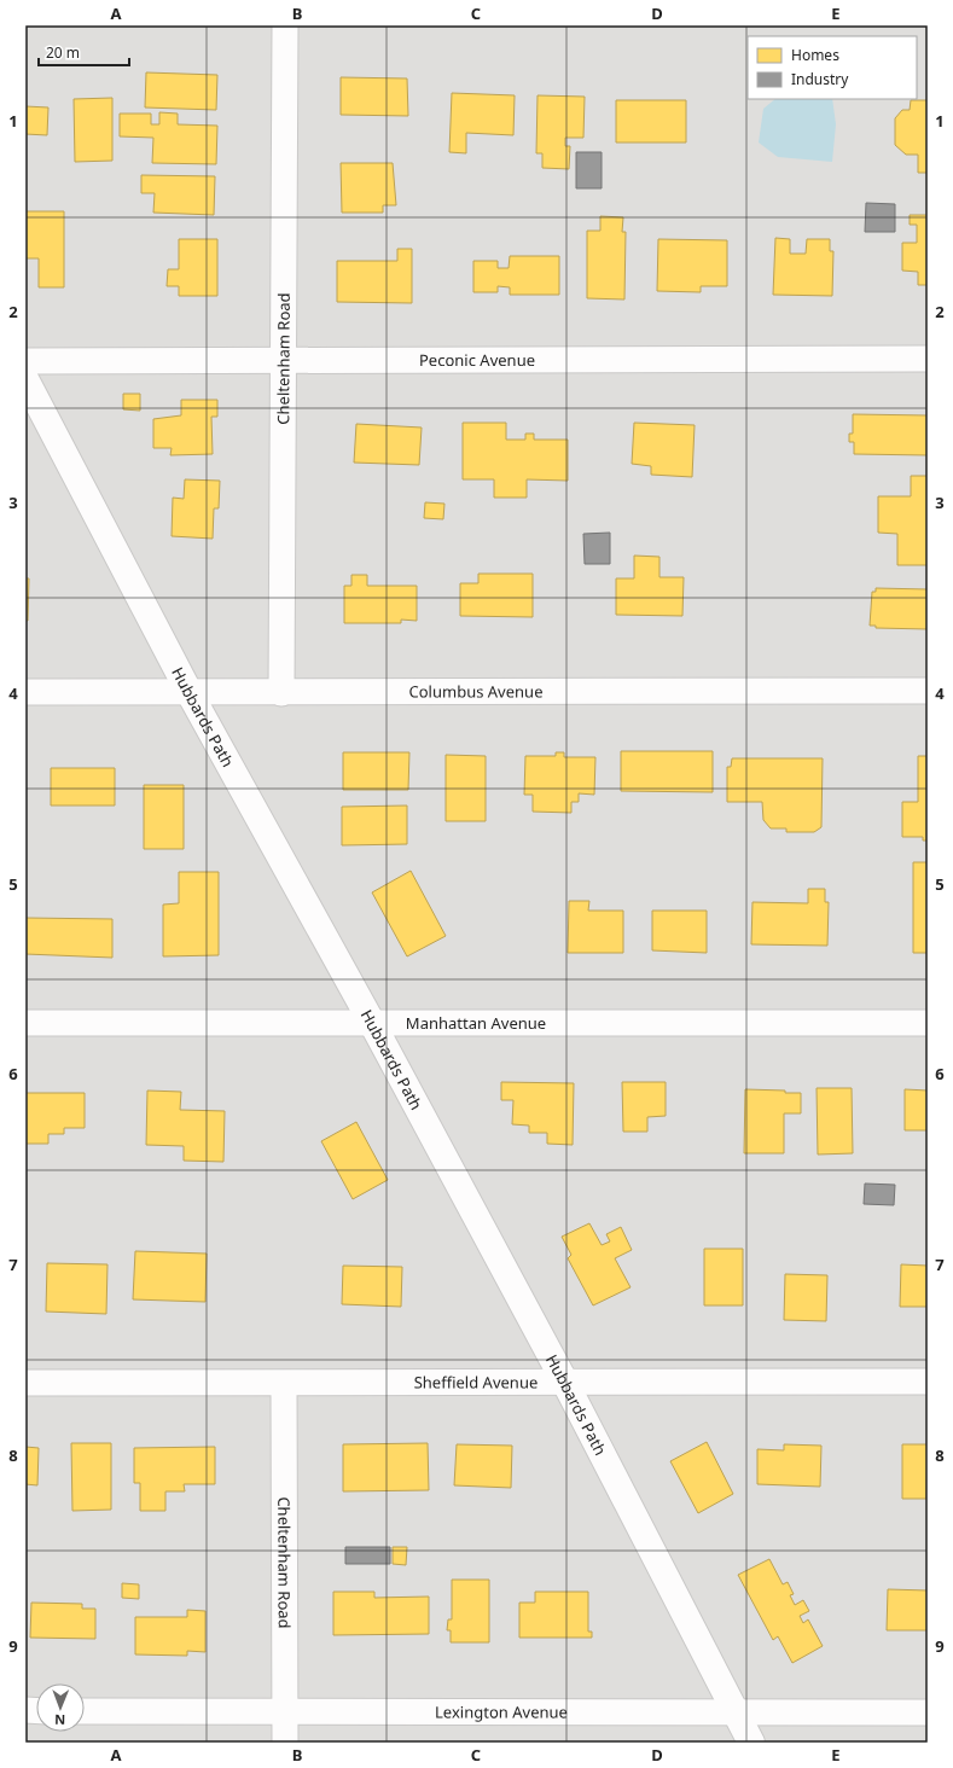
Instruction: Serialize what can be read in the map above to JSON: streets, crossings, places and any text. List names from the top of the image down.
{
  "streets": {
    "street": [
      "Cheltenham Road",
      "Peconic Avenue",
      "Columbus Avenue",
      "Hubbards Path",
      "Manhattan Avenue",
      "Sheffield Avenue",
      "Lexington Avenue"
    ]
  },
  "crossings": [
    ["Cheltenham Road", "Peconic Avenue"],
    ["Cheltenham Road", "Columbus Avenue"],
    ["Cheltenham Road", "Sheffield Avenue"],
    ["Cheltenham Road", "Lexington Avenue"],
    ["Columbus Avenue", "Hubbards Path"],
    ["Hubbards Path", "Manhattan Avenue"],
    ["Hubbards Path", "Sheffield Avenue"],
    ["Hubbards Path", "Lexington Avenue"]
  ],
  "legend": ["Homes", "Industry"],
  "scale_bar": "20 m",
  "north": "bottom",
  "grid": {
    "columns": [
      "A",
      "B",
      "C",
      "D",
      "E"
    ],
    "rows": [
      "1",
      "2",
      "3",
      "4",
      "5",
      "6",
      "7",
      "8",
      "9"
    ]
  }
}
